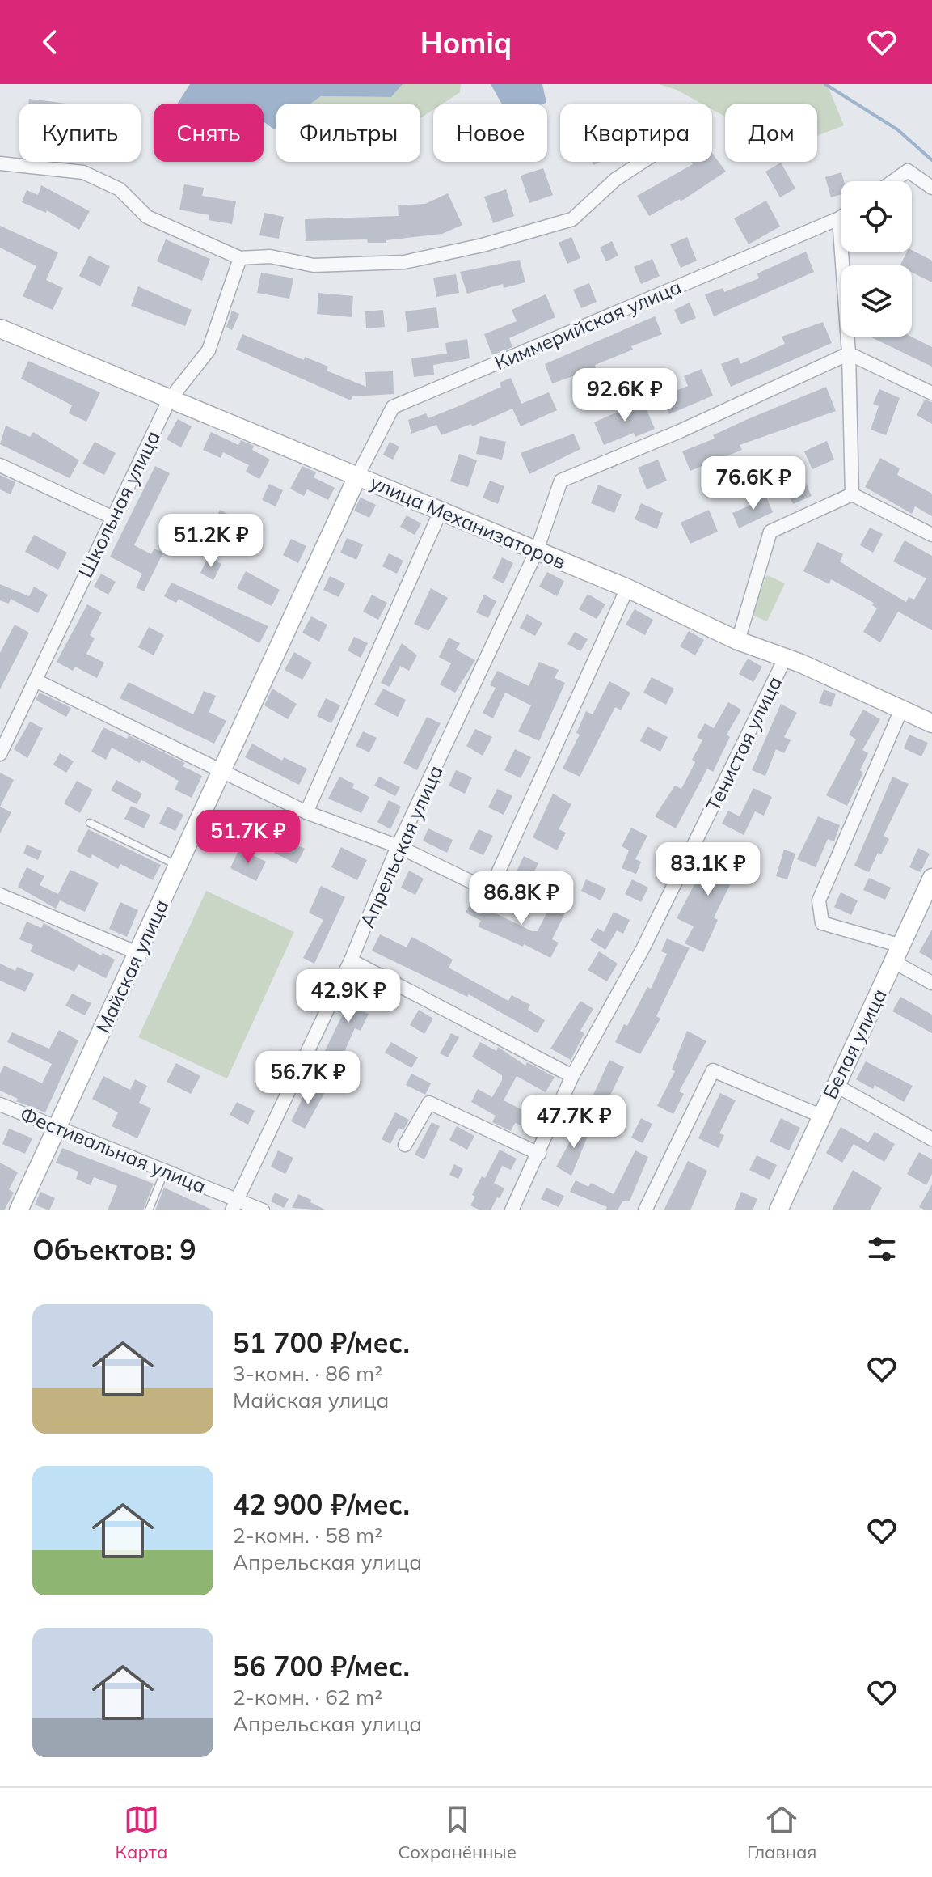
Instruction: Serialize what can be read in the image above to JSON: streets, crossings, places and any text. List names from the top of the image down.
{
  "streets": {
    "street": [
      "Киммерийская улица",
      "Школьная улица",
      "улица Механизаторов",
      "Тенистая улица",
      "Апрельская улица",
      "Майская улица",
      "Белая улица",
      "Фестивальная улица"
    ]
  },
  "crossings": [
    ["Киммерийская улица", "улица Механизаторов"],
    ["Киммерийская улица", "Майская улица"],
    ["Школьная улица", "улица Механизаторов"],
    ["улица Механизаторов", "Тенистая улица"],
    ["улица Механизаторов", "Апрельская улица"],
    ["улица Механизаторов", "Майская улица"],
    ["Апрельская улица", "Фестивальная улица"],
    ["Майская улица", "Фестивальная улица"]
  ],
  "page": {
    "header": "Homiq",
    "chip": [
      "Купить",
      "Снять",
      "Фильтры",
      "Новое",
      "Квартира",
      "Дом"
    ],
    "price": [
      "92.6K ₽",
      "76.6K ₽",
      "51.2K ₽",
      "51.7K ₽",
      "83.1K ₽",
      "86.8K ₽",
      "42.9K ₽",
      "56.7K ₽",
      "47.7K ₽"
    ],
    "heading": "Объектов: 9",
    "list": [
      {
        "name": "51 700 ₽/мес.",
        "note": "3-комн. · 86 m² · Майская улица"
      },
      {
        "name": "42 900 ₽/мес.",
        "note": "2-комн. · 58 m² · Апрельская улица"
      },
      {
        "name": "56 700 ₽/мес.",
        "note": "2-комн. · 62 m² · Апрельская улица"
      }
    ],
    "tabs": ["Карта", "Сохранённые", "Главная"]
  }
}
